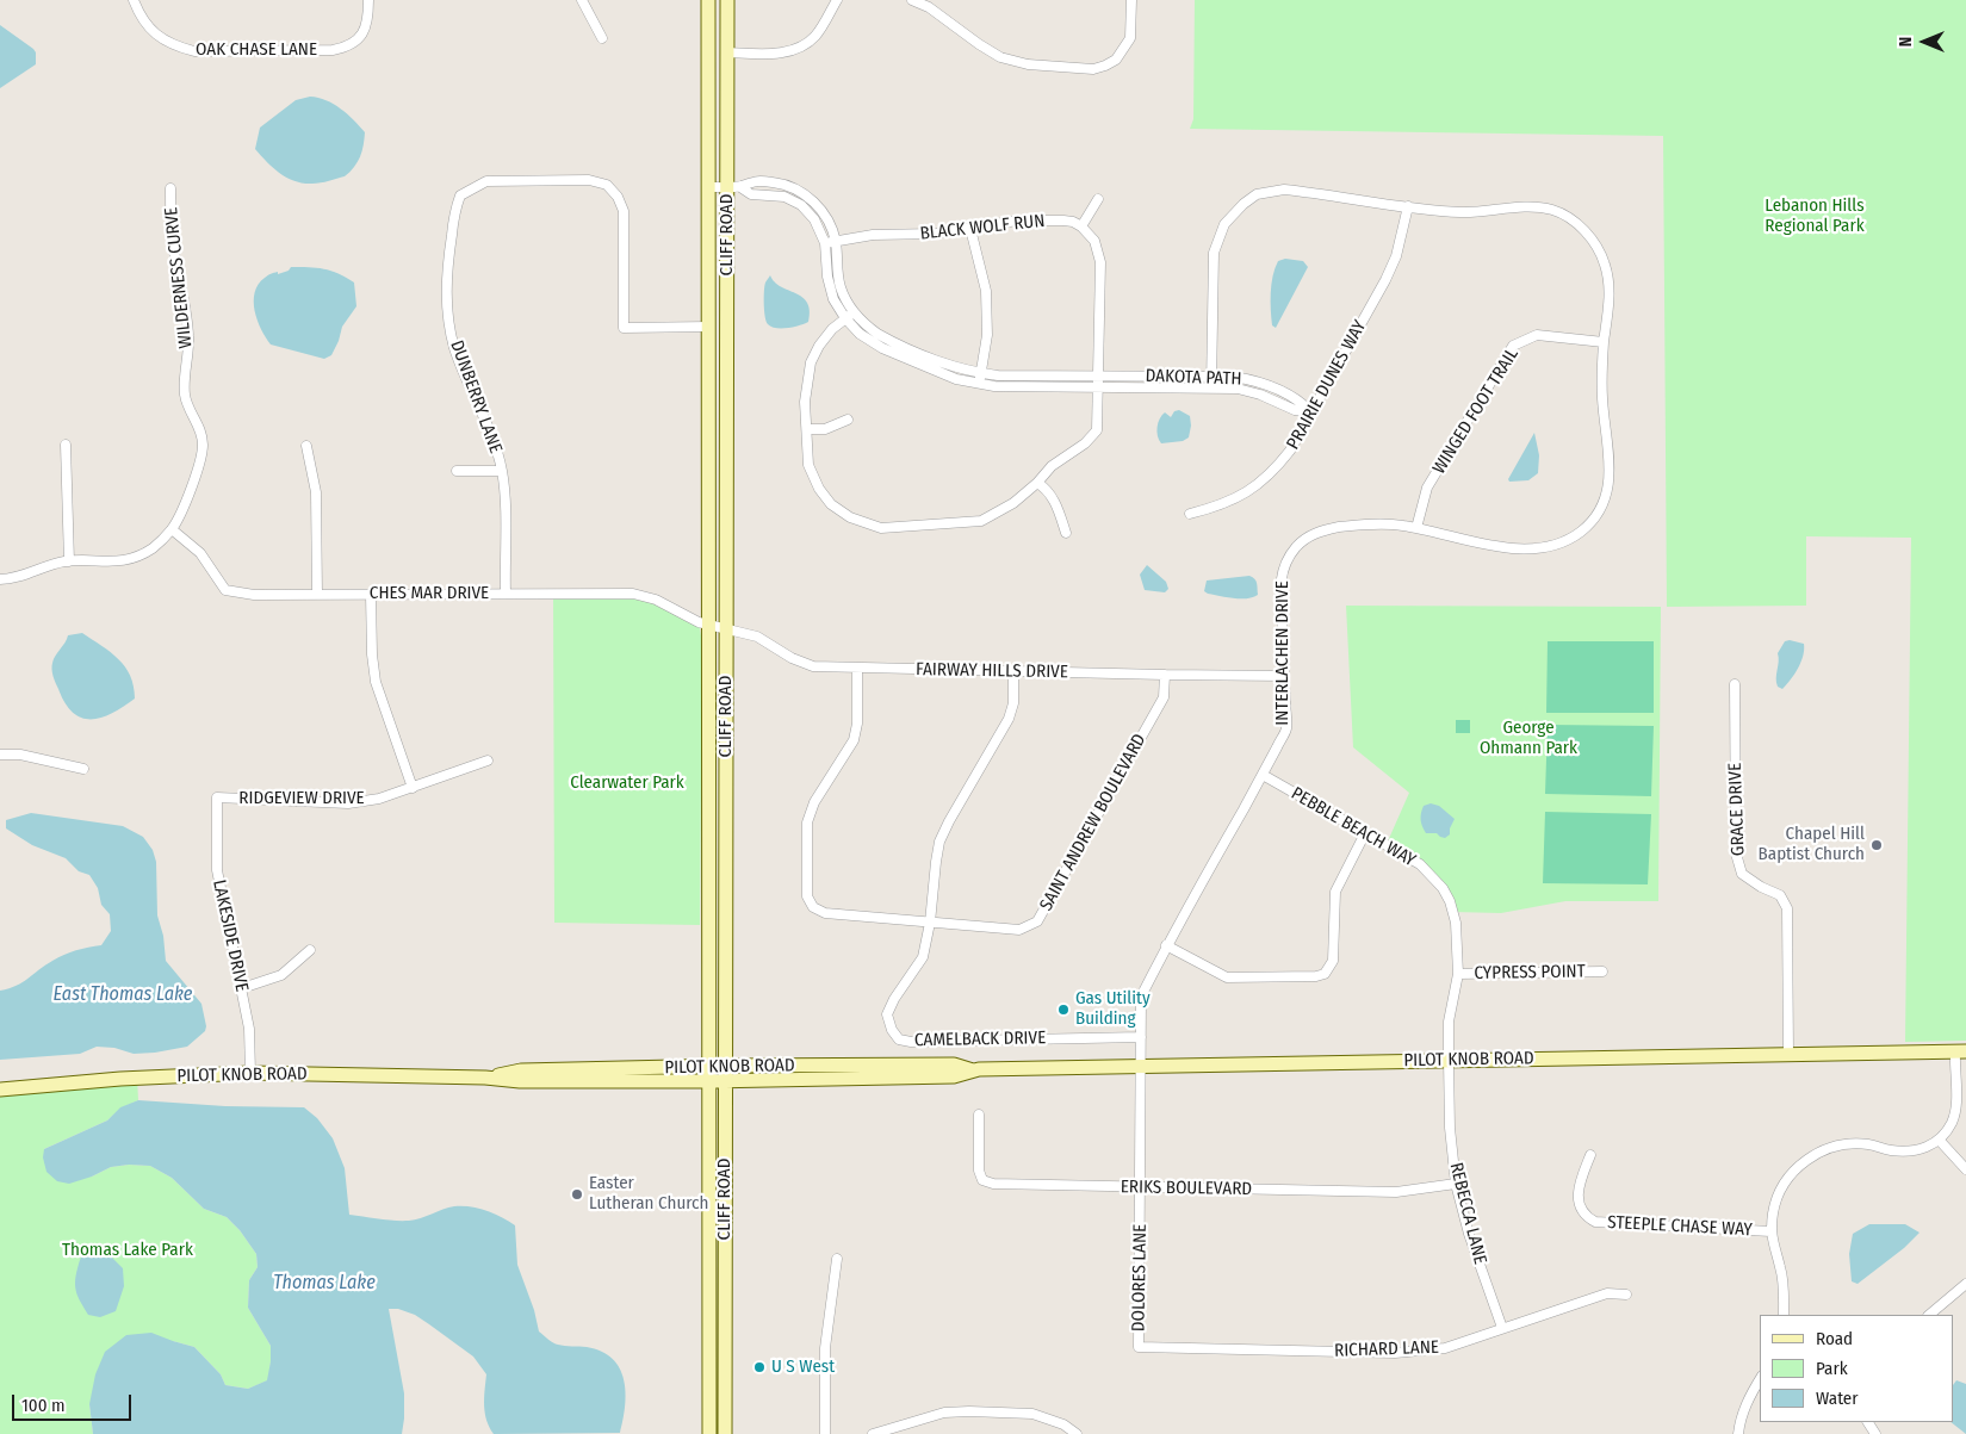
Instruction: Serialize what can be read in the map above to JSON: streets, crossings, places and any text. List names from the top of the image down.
{
  "streets": {
    "main road": ["CLIFF ROAD", "PILOT KNOB ROAD"],
    "street": [
      "OAK CHASE LANE",
      "BLACK WOLF RUN",
      "WILDERNESS CURVE",
      "DAKOTA PATH",
      "PRAIRIE DUNES WAY",
      "DUNBERRY LANE",
      "WINGED FOOT TRAIL",
      "CHES MAR DRIVE",
      "INTERLACHEN DRIVE",
      "FAIRWAY HILLS DRIVE",
      "RIDGEVIEW DRIVE",
      "GRACE DRIVE",
      "SAINT ANDREW BOULEVARD",
      "PEBBLE BEACH WAY",
      "LAKESIDE DRIVE",
      "CYPRESS POINT",
      "CAMELBACK DRIVE",
      "ERIKS BOULEVARD",
      "REBECCA LANE",
      "STEEPLE CHASE WAY",
      "DOLORES LANE",
      "RICHARD LANE"
    ]
  },
  "crossings": [
    ["BLACK WOLF RUN", "DAKOTA PATH"],
    ["CLIFF ROAD", "DAKOTA PATH"],
    ["CLIFF ROAD", "DUNBERRY LANE"],
    ["CLIFF ROAD", "CHES MAR DRIVE"],
    ["CLIFF ROAD", "FAIRWAY HILLS DRIVE"],
    ["CLIFF ROAD", "PILOT KNOB ROAD"],
    ["WILDERNESS CURVE", "CHES MAR DRIVE"],
    ["DAKOTA PATH", "PRAIRIE DUNES WAY"],
    ["DAKOTA PATH", "INTERLACHEN DRIVE"],
    ["PRAIRIE DUNES WAY", "INTERLACHEN DRIVE"],
    ["DUNBERRY LANE", "CHES MAR DRIVE"],
    ["WINGED FOOT TRAIL", "INTERLACHEN DRIVE"],
    ["CHES MAR DRIVE", "FAIRWAY HILLS DRIVE"],
    ["INTERLACHEN DRIVE", "FAIRWAY HILLS DRIVE"],
    ["INTERLACHEN DRIVE", "PEBBLE BEACH WAY"],
    ["INTERLACHEN DRIVE", "CAMELBACK DRIVE"],
    ["INTERLACHEN DRIVE", "PILOT KNOB ROAD"],
    ["INTERLACHEN DRIVE", "DOLORES LANE"],
    ["FAIRWAY HILLS DRIVE", "SAINT ANDREW BOULEVARD"],
    ["FAIRWAY HILLS DRIVE", "CAMELBACK DRIVE"],
    ["RIDGEVIEW DRIVE", "LAKESIDE DRIVE"],
    ["GRACE DRIVE", "PILOT KNOB ROAD"],
    ["SAINT ANDREW BOULEVARD", "CAMELBACK DRIVE"],
    ["PEBBLE BEACH WAY", "CYPRESS POINT"],
    ["PEBBLE BEACH WAY", "PILOT KNOB ROAD"],
    ["PEBBLE BEACH WAY", "REBECCA LANE"],
    ["LAKESIDE DRIVE", "PILOT KNOB ROAD"],
    ["PILOT KNOB ROAD", "REBECCA LANE"],
    ["PILOT KNOB ROAD", "DOLORES LANE"],
    ["ERIKS BOULEVARD", "REBECCA LANE"],
    ["ERIKS BOULEVARD", "DOLORES LANE"],
    ["REBECCA LANE", "RICHARD LANE"],
    ["DOLORES LANE", "RICHARD LANE"]
  ],
  "water": ["East Thomas Lake", "Thomas Lake"],
  "parks": [
    "Lebanon Hills Regional Park",
    "George Ohmann Park",
    "Clearwater Park",
    "Thomas Lake Park"
  ],
  "places": [
    "Chapel Hill Baptist Church",
    "Gas Utility Building",
    "Easter Lutheran Church",
    "U S West"
  ],
  "legend": ["Road", "Park", "Water"],
  "scale_bar": "100 m",
  "north": "left"
}
